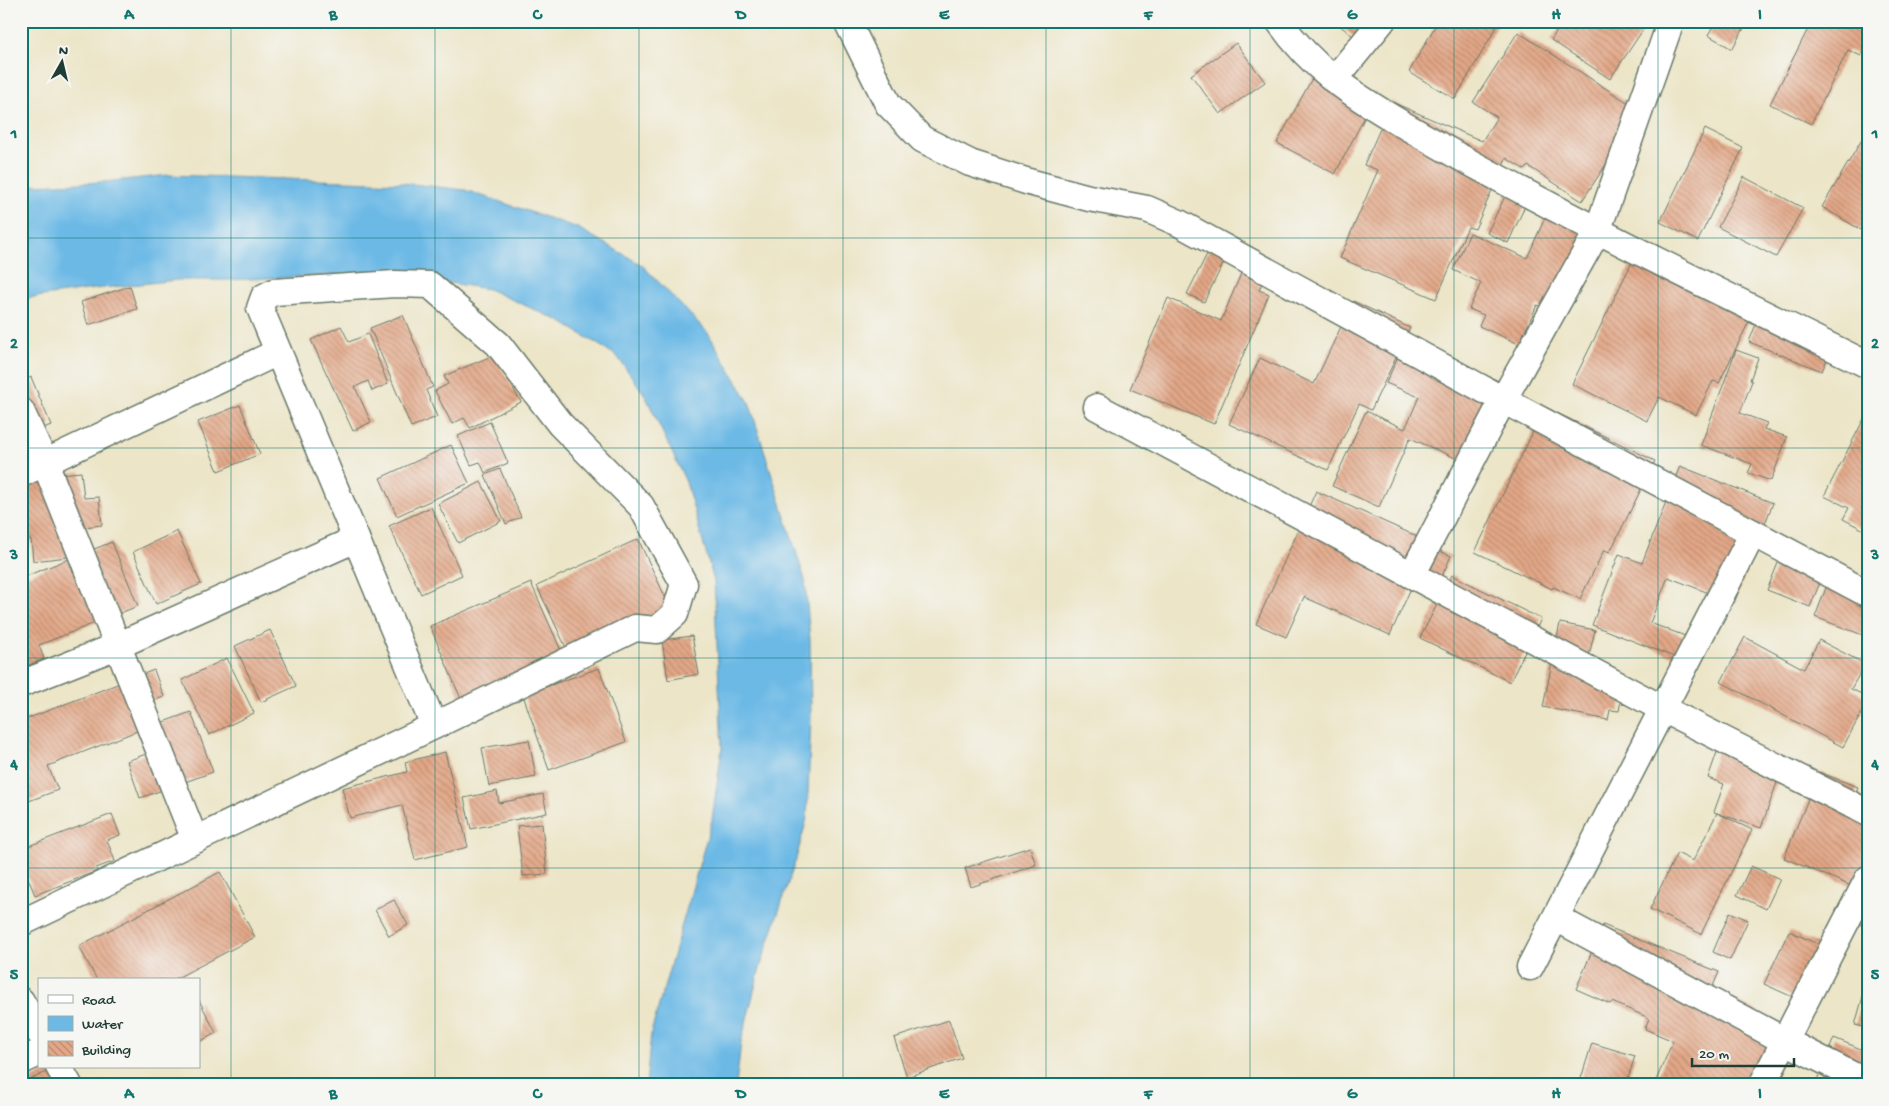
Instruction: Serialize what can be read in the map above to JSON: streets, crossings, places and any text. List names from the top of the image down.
{
  "legend": ["Road", "Water", "Building"],
  "scale_bar": "20 m",
  "north": "top",
  "grid": {
    "columns": [
      "A",
      "B",
      "C",
      "D",
      "E",
      "F",
      "G",
      "H",
      "I"
    ],
    "rows": [
      "1",
      "2",
      "3",
      "4",
      "5"
    ]
  }
}
